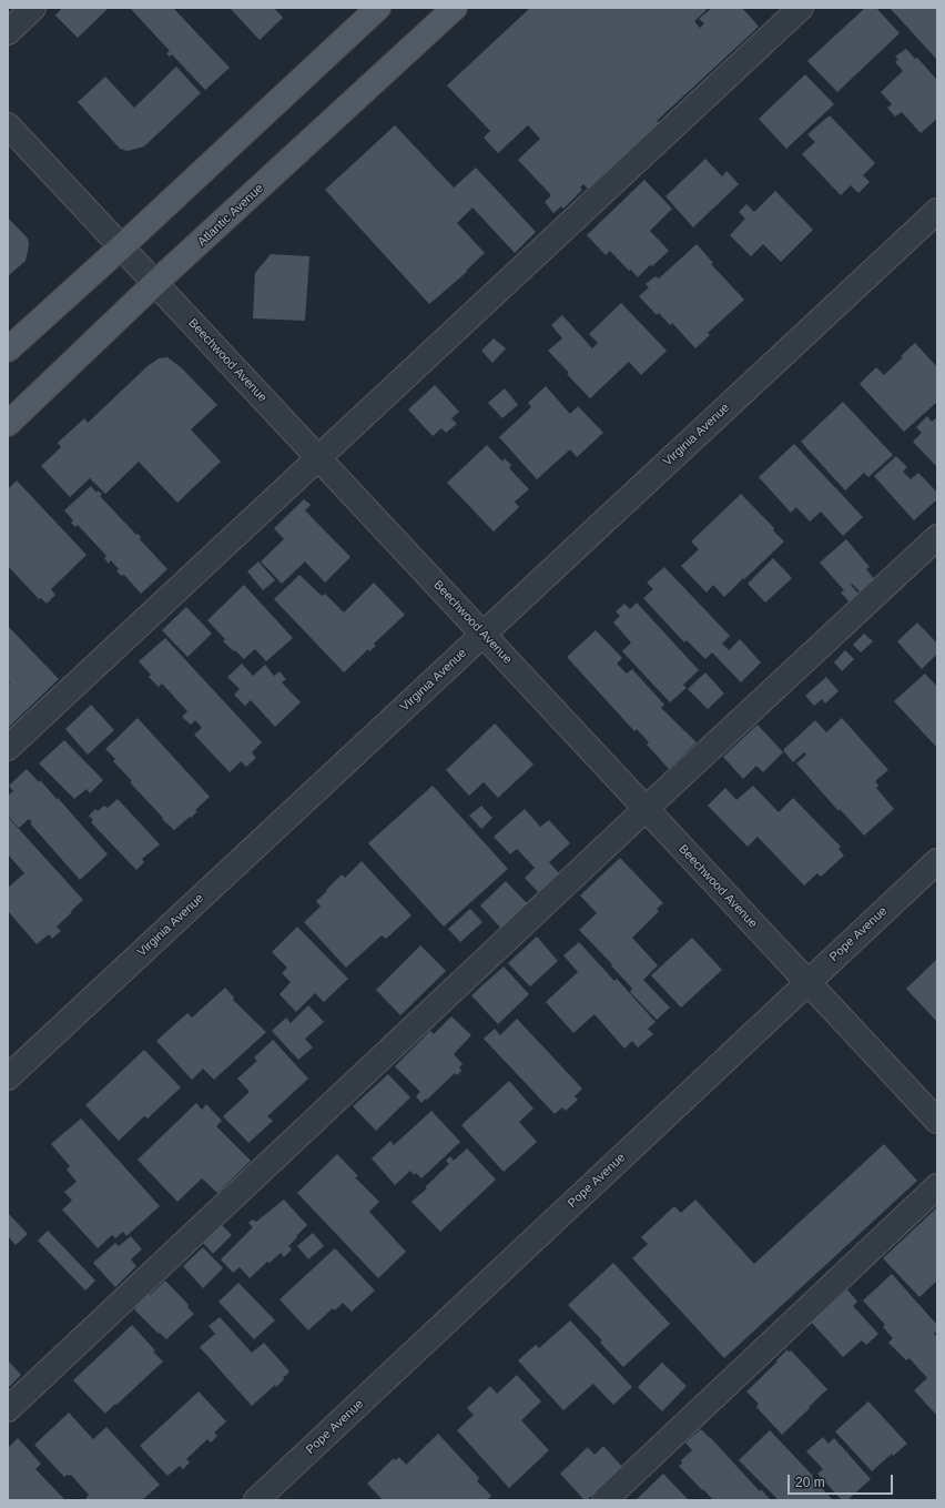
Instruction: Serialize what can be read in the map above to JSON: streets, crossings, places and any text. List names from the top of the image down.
{
  "streets": {
    "main road": ["Atlantic Avenue"],
    "street": ["Beechwood Avenue", "Virginia Avenue", "Pope Avenue"]
  },
  "crossings": [
    ["Atlantic Avenue", "Beechwood Avenue"],
    ["Beechwood Avenue", "Virginia Avenue"],
    ["Beechwood Avenue", "Pope Avenue"]
  ],
  "scale_bar": "20 m"
}
